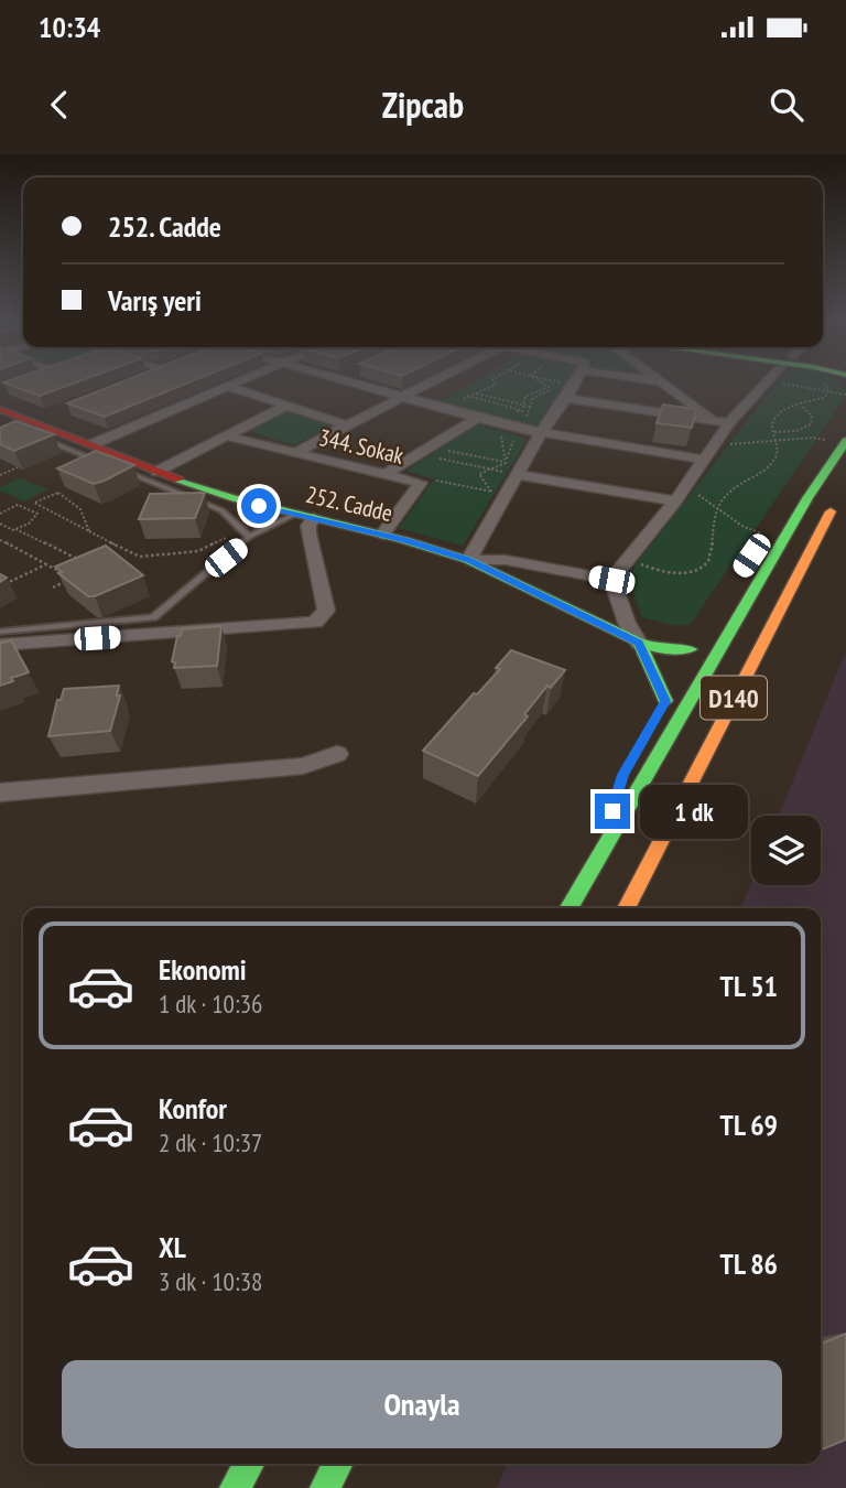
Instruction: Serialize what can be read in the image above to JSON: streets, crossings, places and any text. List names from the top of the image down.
{
  "streets": {
    "main road": ["252. Cadde", "D140"],
    "street": ["344. Sokak"]
  },
  "crossings": [
    ["344. Sokak", "252. Cadde"]
  ],
  "page": {
    "status": "10:34",
    "header": "Zipcab",
    "banner": ["252. Cadde", "Varış yeri"],
    "bubble": "1 dk",
    "list": [
      {
        "name": "Ekonomi",
        "note": "1 dk · 10:36",
        "value": "TL 51"
      },
      {
        "name": "Konfor",
        "note": "2 dk · 10:37",
        "value": "TL 69"
      },
      {
        "name": "XL",
        "note": "3 dk · 10:38",
        "value": "TL 86"
      }
    ],
    "buttons": "Onayla"
  }
}
